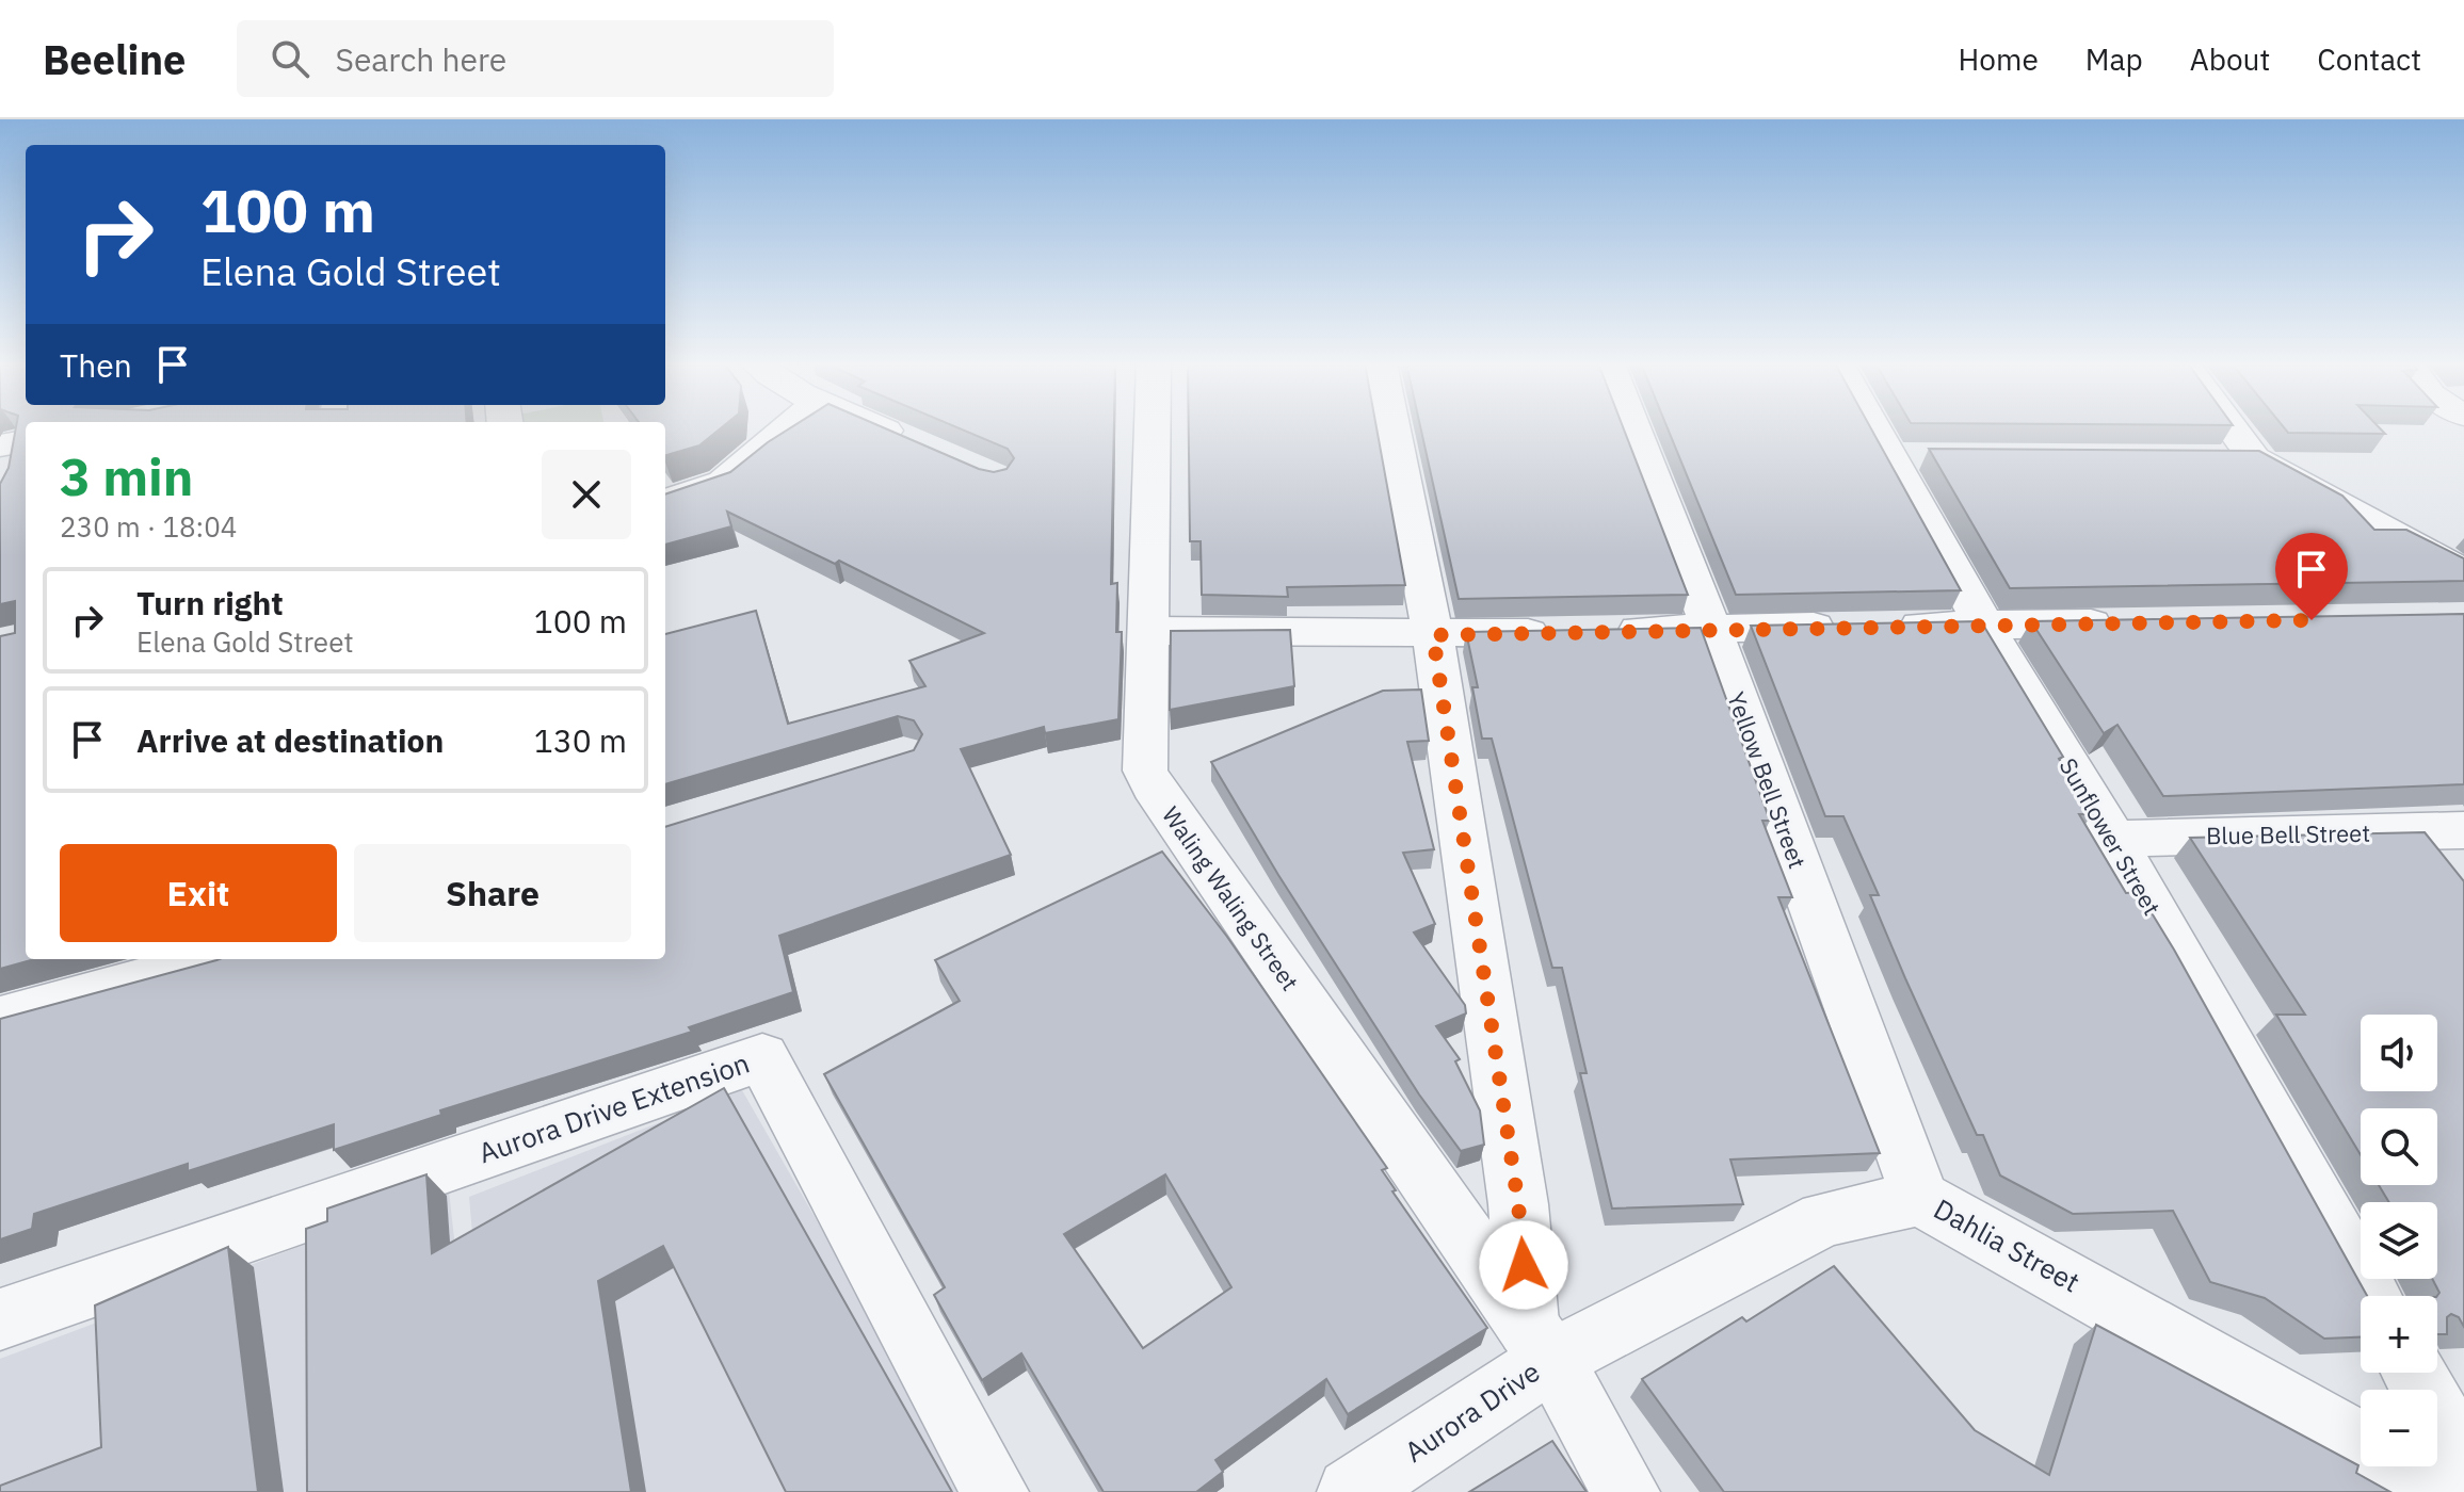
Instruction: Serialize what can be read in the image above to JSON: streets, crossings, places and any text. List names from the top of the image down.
{
  "streets": {
    "street": [
      "Yellow Bell Street",
      "Blue Bell Street",
      "Sunflower Street",
      "Waling Waling Street",
      "Aurora Drive Extension",
      "Dahlia Street",
      "Aurora Drive"
    ]
  },
  "crossings": [
    ["Yellow Bell Street", "Dahlia Street"],
    ["Blue Bell Street", "Sunflower Street"],
    ["Waling Waling Street", "Dahlia Street"],
    ["Waling Waling Street", "Aurora Drive"],
    ["Dahlia Street", "Aurora Drive"]
  ],
  "page": {
    "header": "Beeline",
    "search": "Search here",
    "nav": [
      "Home",
      "Map",
      "About",
      "Contact"
    ],
    "turn": ["100 m", "Elena Gold Street"],
    "then": "Then",
    "heading": ["3 min", "230 m · 18:04"],
    "list": [
      {
        "name": "Turn right",
        "note": "Elena Gold Street",
        "value": "100 m"
      },
      {
        "name": "Arrive at destination",
        "value": "130 m"
      }
    ],
    "buttons": ["Exit", "Share"],
    "map_buttons": ["+", "−"]
  }
}
